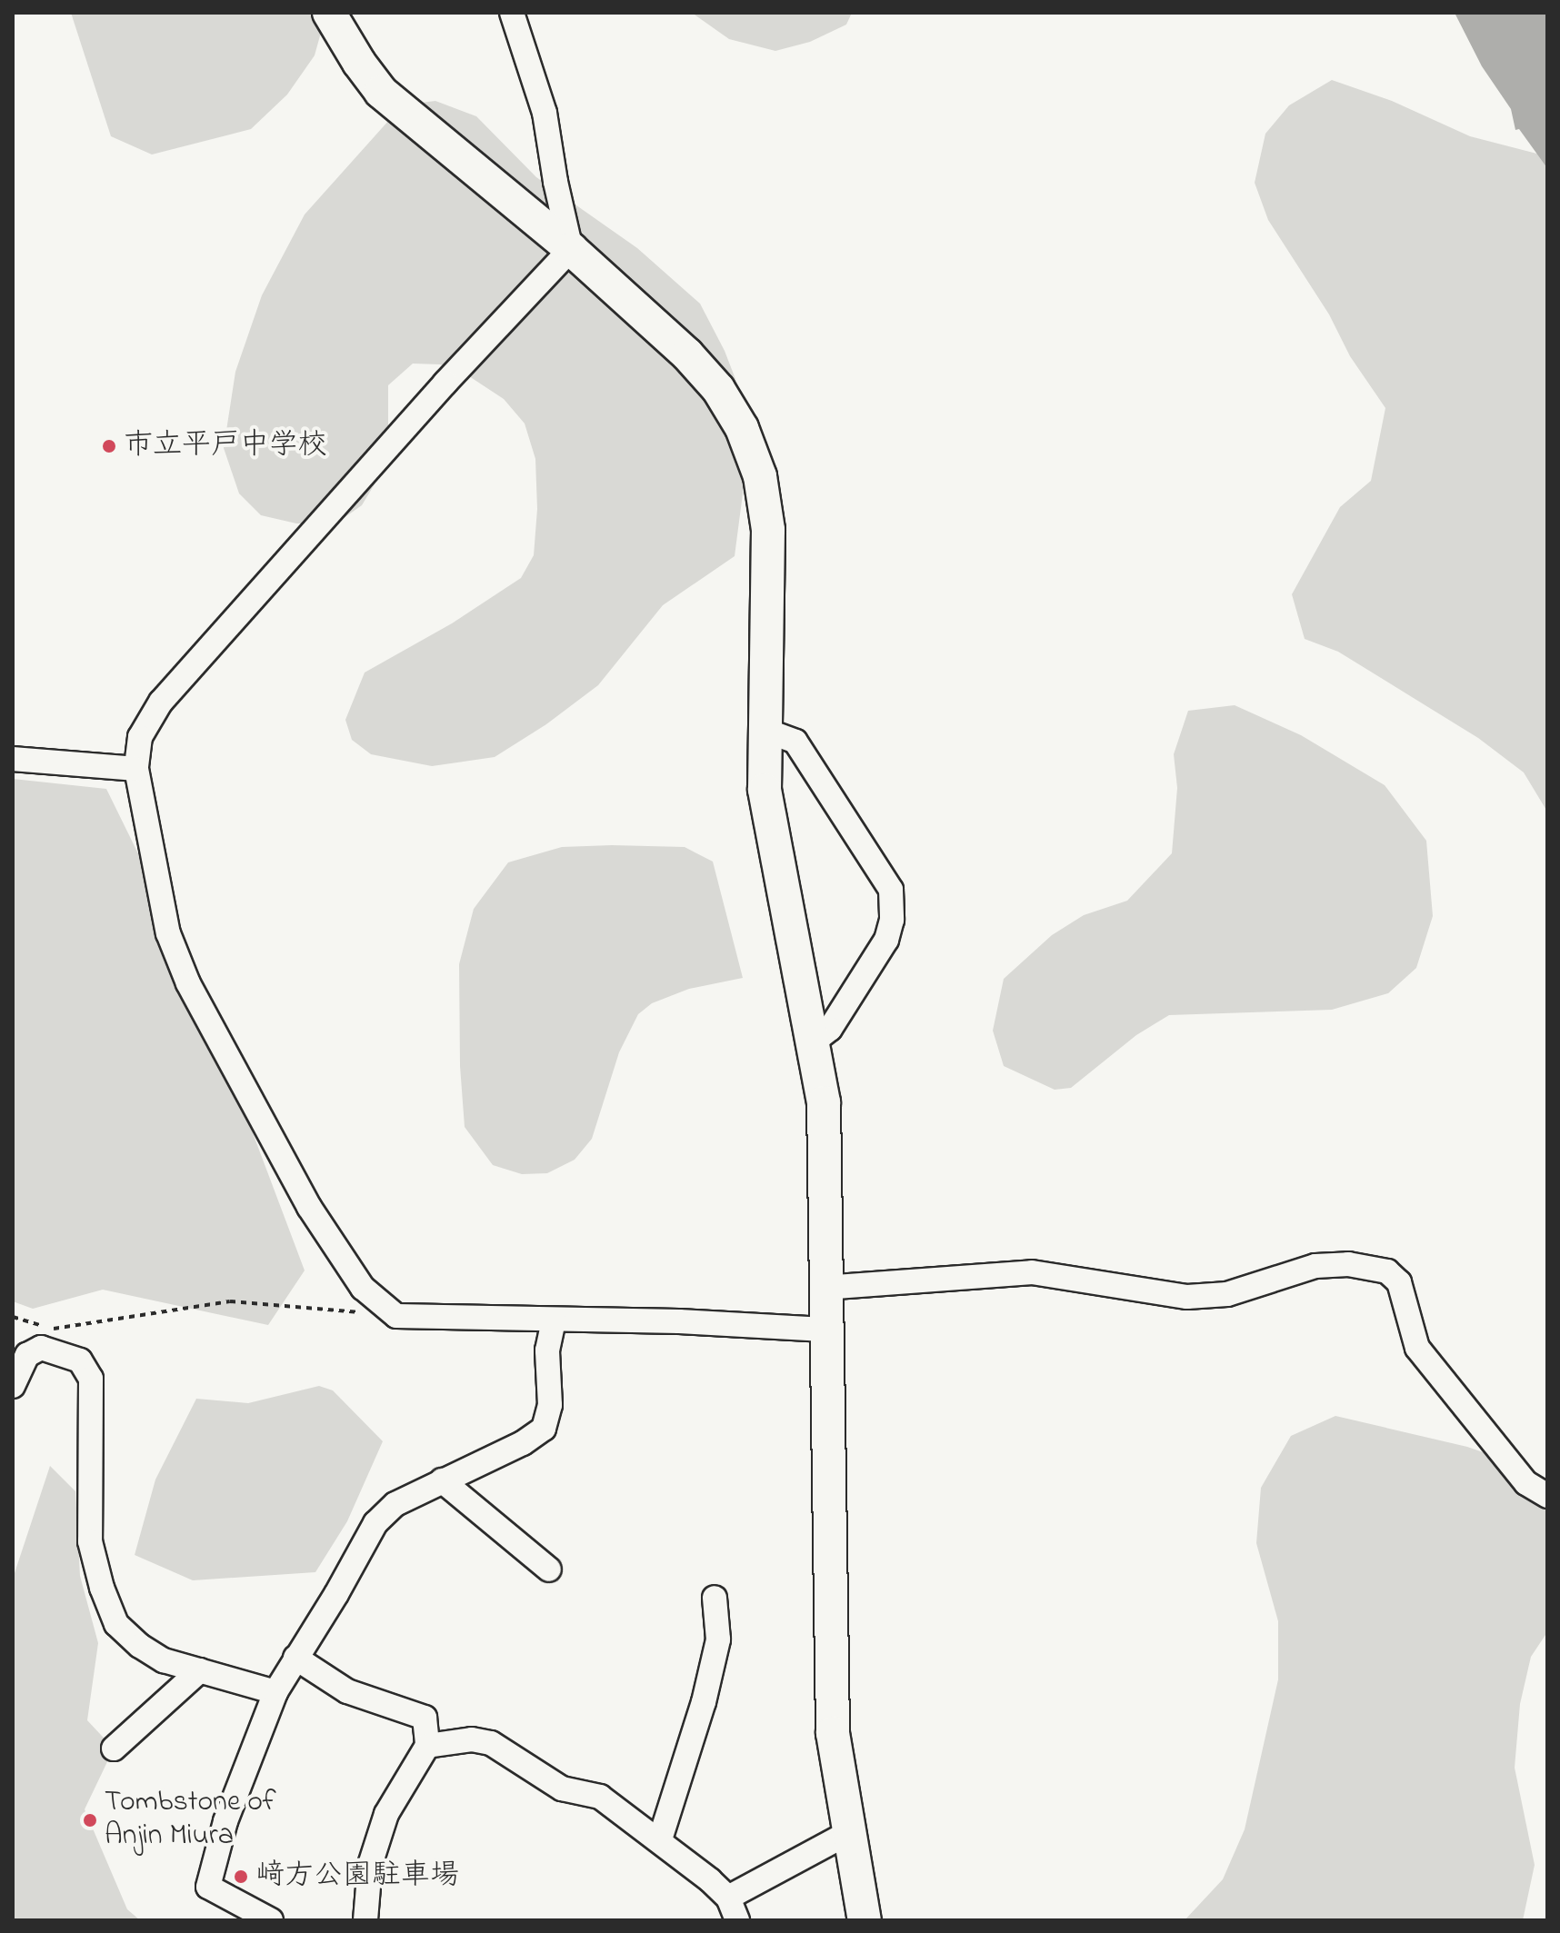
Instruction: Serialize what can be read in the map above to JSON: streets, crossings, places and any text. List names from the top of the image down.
{
  "places": ["市立平戸中学校", "Tombstone of Anjin Miura", "﨑方公園駐車場"]
}
